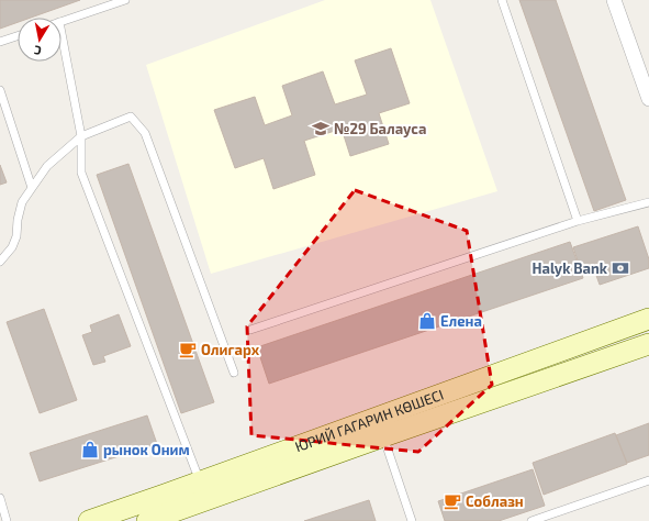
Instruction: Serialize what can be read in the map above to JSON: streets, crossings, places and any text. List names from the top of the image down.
{
  "streets": {
    "main road": ["ЮРИЙ ГАГАРИН КӨШЕСІ"]
  },
  "places": {
    "school or university": ["№29 Балауса"],
    "bank": ["Halyk Bank"],
    "shop": ["Елена", "рынок Оним"],
    "cafe": ["Олигарх", "Соблазн"]
  },
  "north": "bottom"
}
